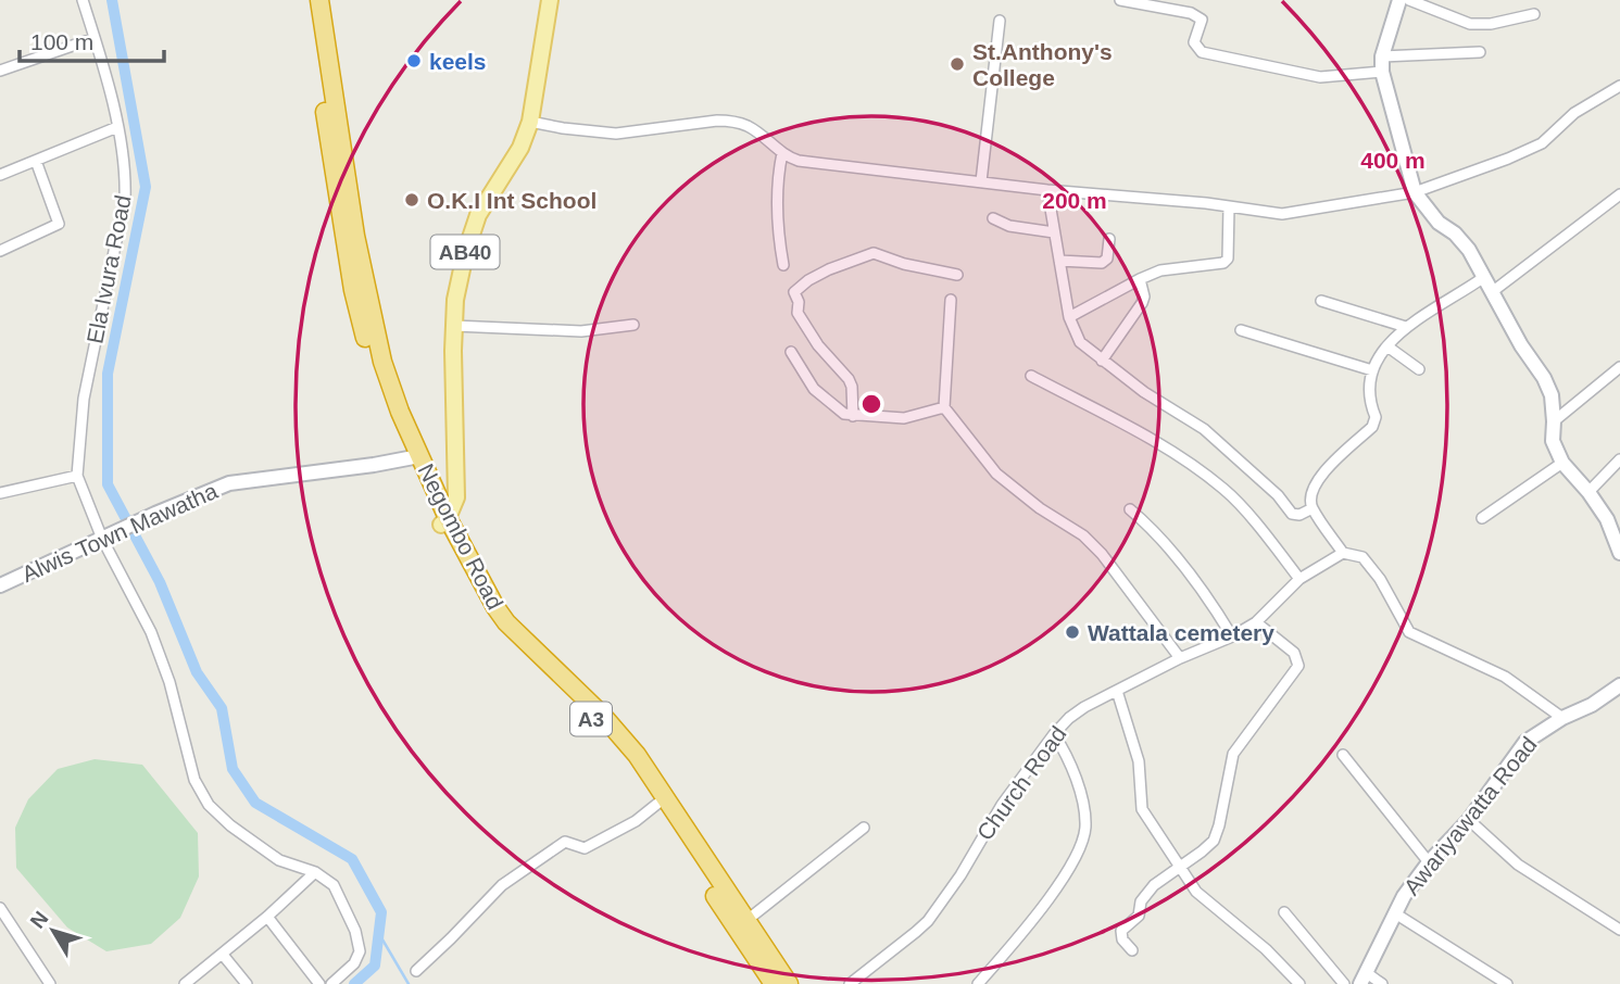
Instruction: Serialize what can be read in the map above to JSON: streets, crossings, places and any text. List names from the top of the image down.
{
  "streets": {
    "highway": ["Negombo Road", "A3"],
    "main road": ["AB40"],
    "street": [
      "Ela Ivura Road",
      "Alwis Town Mawatha",
      "Church Road",
      "Awariyawatta Road"
    ]
  },
  "crossings": [
    ["AB40", "Negombo Road"],
    ["Ela Ivura Road", "Alwis Town Mawatha"],
    ["Alwis Town Mawatha", "Negombo Road"]
  ],
  "places": [
    "keels",
    "St.Anthony's College",
    "O.K.I Int School",
    "Wattala cemetery"
  ],
  "scale_bar": "100 m",
  "north": "top left",
  "rings": ["400 m", "200 m"]
}
